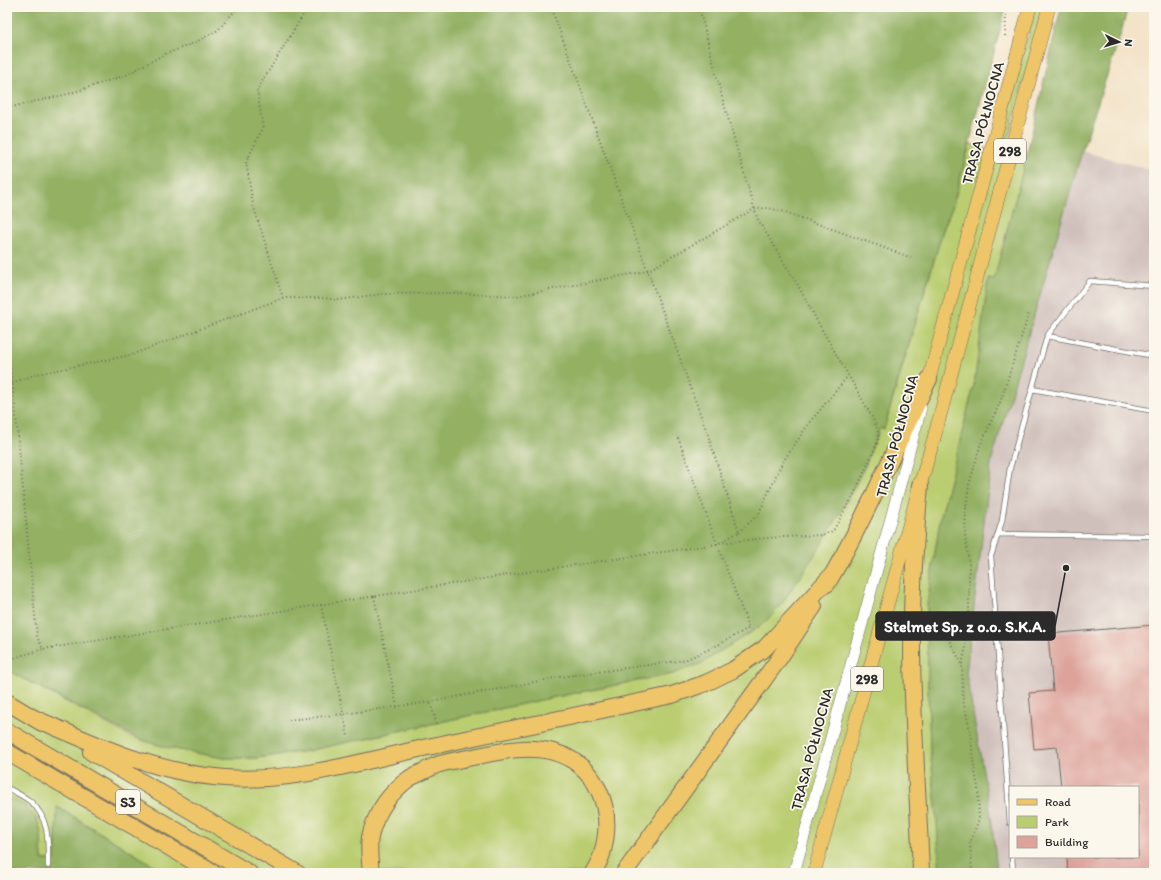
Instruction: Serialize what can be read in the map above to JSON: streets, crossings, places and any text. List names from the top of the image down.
{
  "streets": {
    "highway": ["S3"],
    "main road": ["TRASA PÓŁNOCNA", "298"]
  },
  "places": ["Stelmet Sp. z o.o. S.K.A."],
  "legend": ["Road", "Park", "Building"],
  "north": "right"
}
